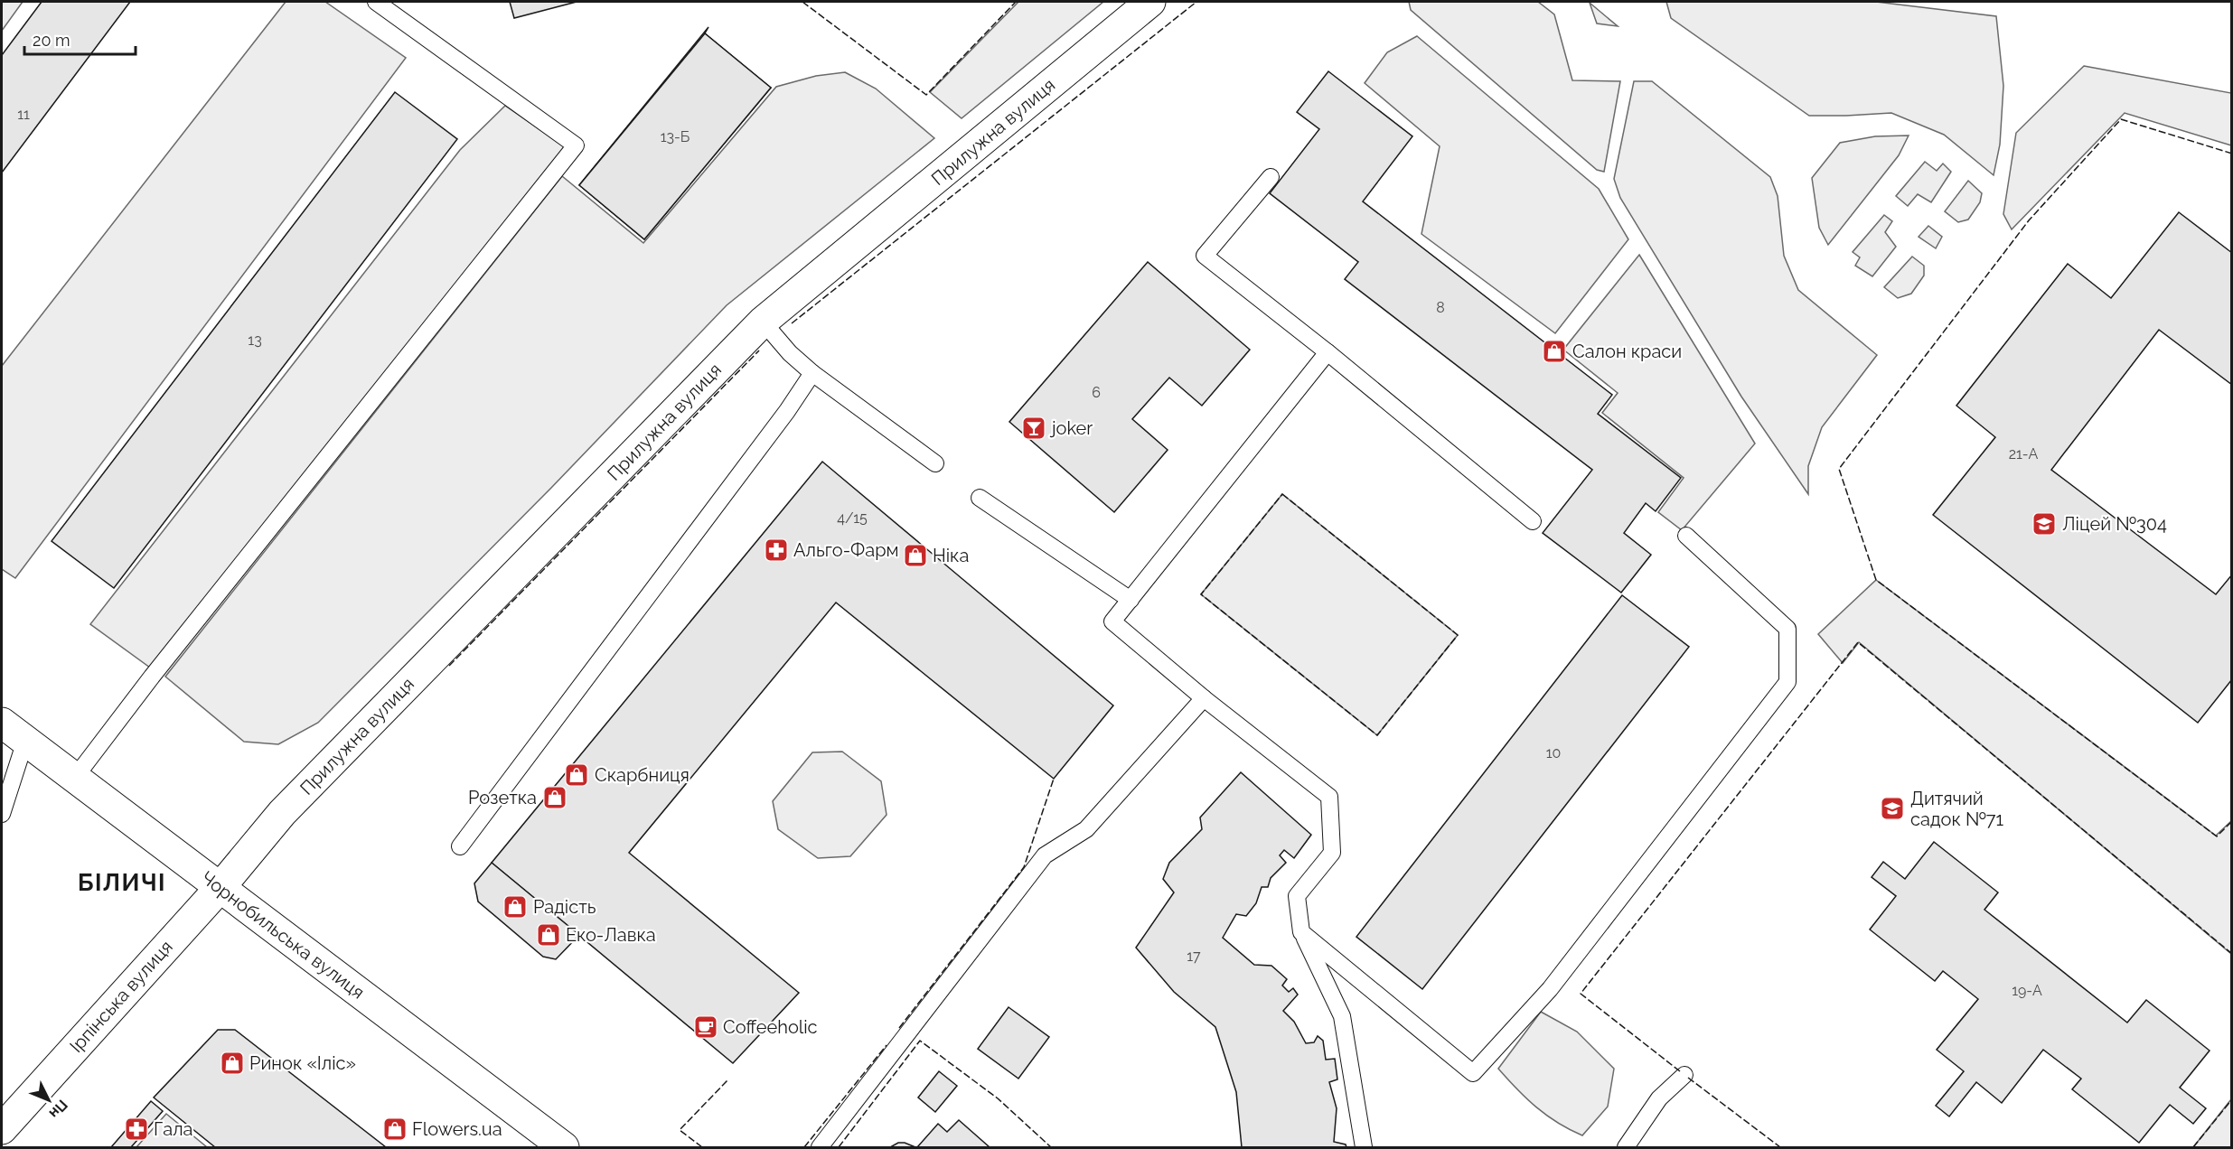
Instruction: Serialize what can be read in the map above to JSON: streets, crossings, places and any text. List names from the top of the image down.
{
  "streets": {
    "street": ["Прилужна вулиця", "Чорнобильська вулиця", "Ірпінська вулиця"]
  },
  "crossings": [
    ["Прилужна вулиця", "Чорнобильська вулиця"],
    ["Прилужна вулиця", "Ірпінська вулиця"],
    ["Чорнобильська вулиця", "Ірпінська вулиця"]
  ],
  "districts": ["БІЛИЧІ"],
  "places": {
    "shop": [
      "Салон краси",
      "Ніка",
      "Скарбниця",
      "Розетка",
      "Радість",
      "Еко-Лавка",
      "Ринок «Іліс»",
      "Flowers.ua"
    ],
    "bar": ["joker"],
    "school or university": ["Ліцей №304", "Дитячий садок №71"],
    "pharmacy": ["Альго-Фарм", "Гала"],
    "cafe": ["Coffeeholic"]
  },
  "house_numbers": [
    "11",
    "13-Б",
    "8",
    "13",
    "6",
    "21-А",
    "4/15",
    "10",
    "17",
    "19-А"
  ],
  "scale_bar": "20 m",
  "north": "bottom right"
}
